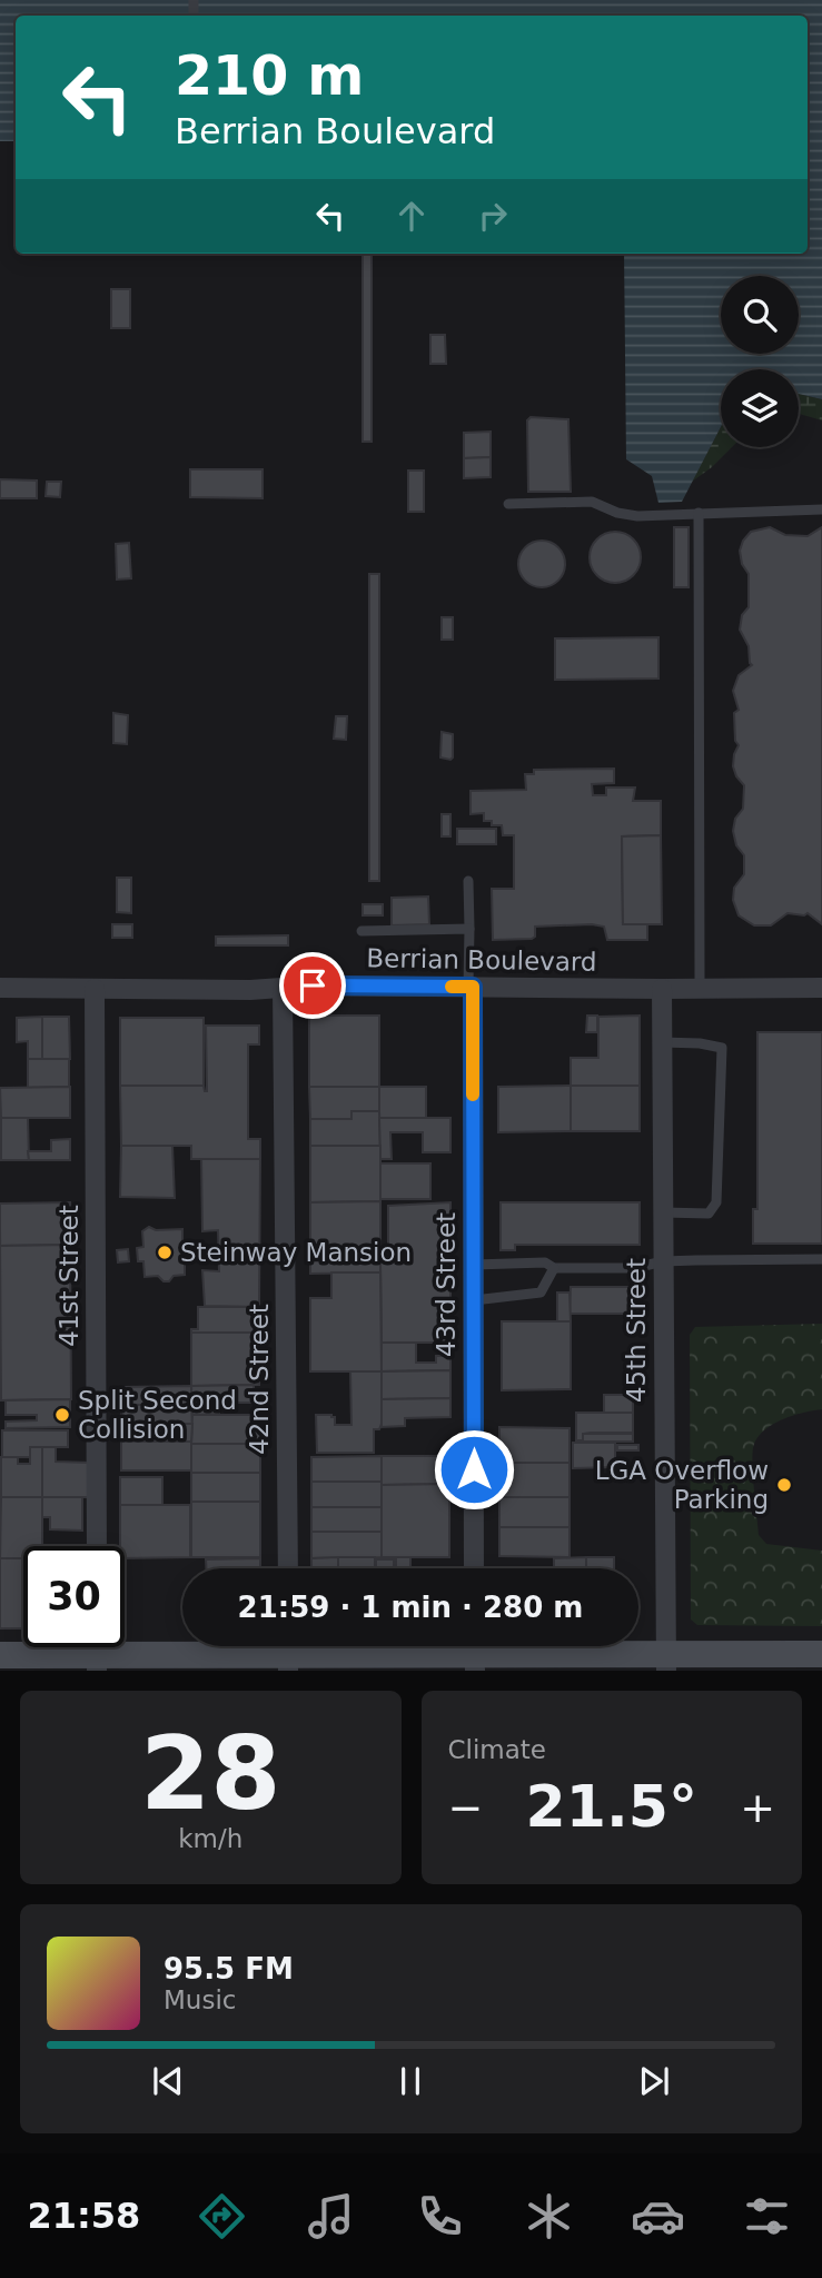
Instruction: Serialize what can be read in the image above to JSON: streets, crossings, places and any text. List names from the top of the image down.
{
  "streets": {
    "street": [
      "Berrian Boulevard",
      "41st Street",
      "43rd Street",
      "45th Street",
      "42nd Street"
    ]
  },
  "crossings": [
    ["Berrian Boulevard", "41st Street"],
    ["Berrian Boulevard", "43rd Street"],
    ["Berrian Boulevard", "45th Street"],
    ["Berrian Boulevard", "42nd Street"]
  ],
  "places": ["Steinway Mansion", "Split Second Collision", "LGA Overflow Parking"],
  "page": {
    "turn": ["210 m", "Berrian Boulevard"],
    "limit": "30",
    "trip": "21:59 · 1 min · 280 m",
    "tile": [
      ["28", "km/h"],
      "Climate"
    ],
    "heat": ["−", "21.5°", "+"],
    "song": ["95.5 FM", "Music"],
    "tabs": "21:58"
  }
}
